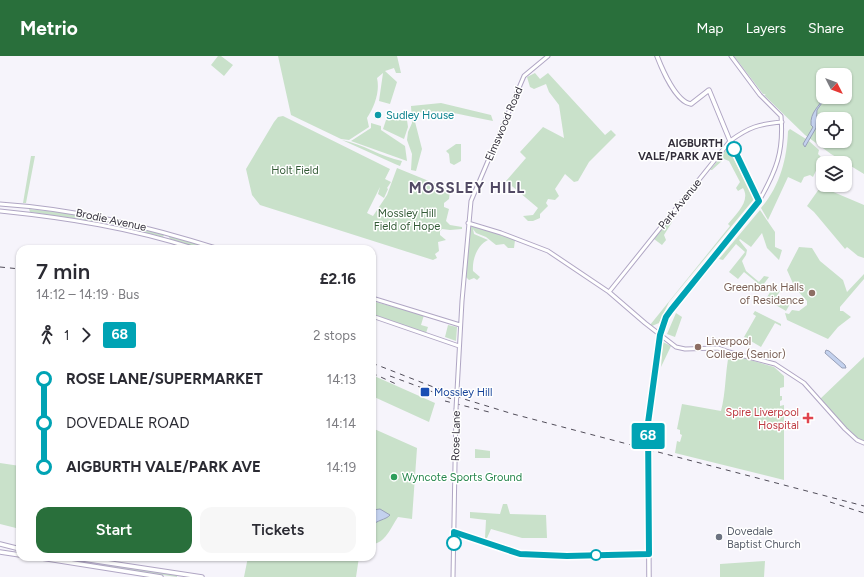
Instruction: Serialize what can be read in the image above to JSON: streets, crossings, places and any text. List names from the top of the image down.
{
  "streets": {
    "street": [
      "Elmswood Road",
      "Park Avenue",
      "Brodie Avenue",
      "Rose Lane"
    ]
  },
  "crossings": [
    ["Elmswood Road", "Rose Lane"]
  ],
  "districts": ["MOSSLEY HILL"],
  "parks": ["Holt Field", "Mossley Hill Field of Hope"],
  "places": {
    "other": [
      "Sudley House",
      "AIGBURTH VALE/PARK AVE",
      "Greenbank Halls of Residence",
      "Liverpool College (Senior)",
      "Wyncote Sports Ground",
      "Dovedale Baptist Church"
    ],
    "transit": ["Mossley Hill"],
    "health": ["Spire Liverpool Hospital"]
  },
  "lines": ["bus line 68"],
  "north": "bottom right",
  "page": {
    "header": "Metrio",
    "nav": ["Map", "Layers", "Share"],
    "on_map": "68",
    "heading": ["7 min", "14:12 – 14:19 · Bus", "£2.16"],
    "legs": ["1", "68", "2 stops"],
    "list": [
      {
        "name": "ROSE LANE/SUPERMARKET",
        "value": "14:13"
      },
      {
        "name": "DOVEDALE ROAD",
        "value": "14:14"
      },
      {
        "name": "AIGBURTH VALE/PARK AVE",
        "value": "14:19"
      }
    ],
    "buttons": ["Start", "Tickets"]
  }
}
